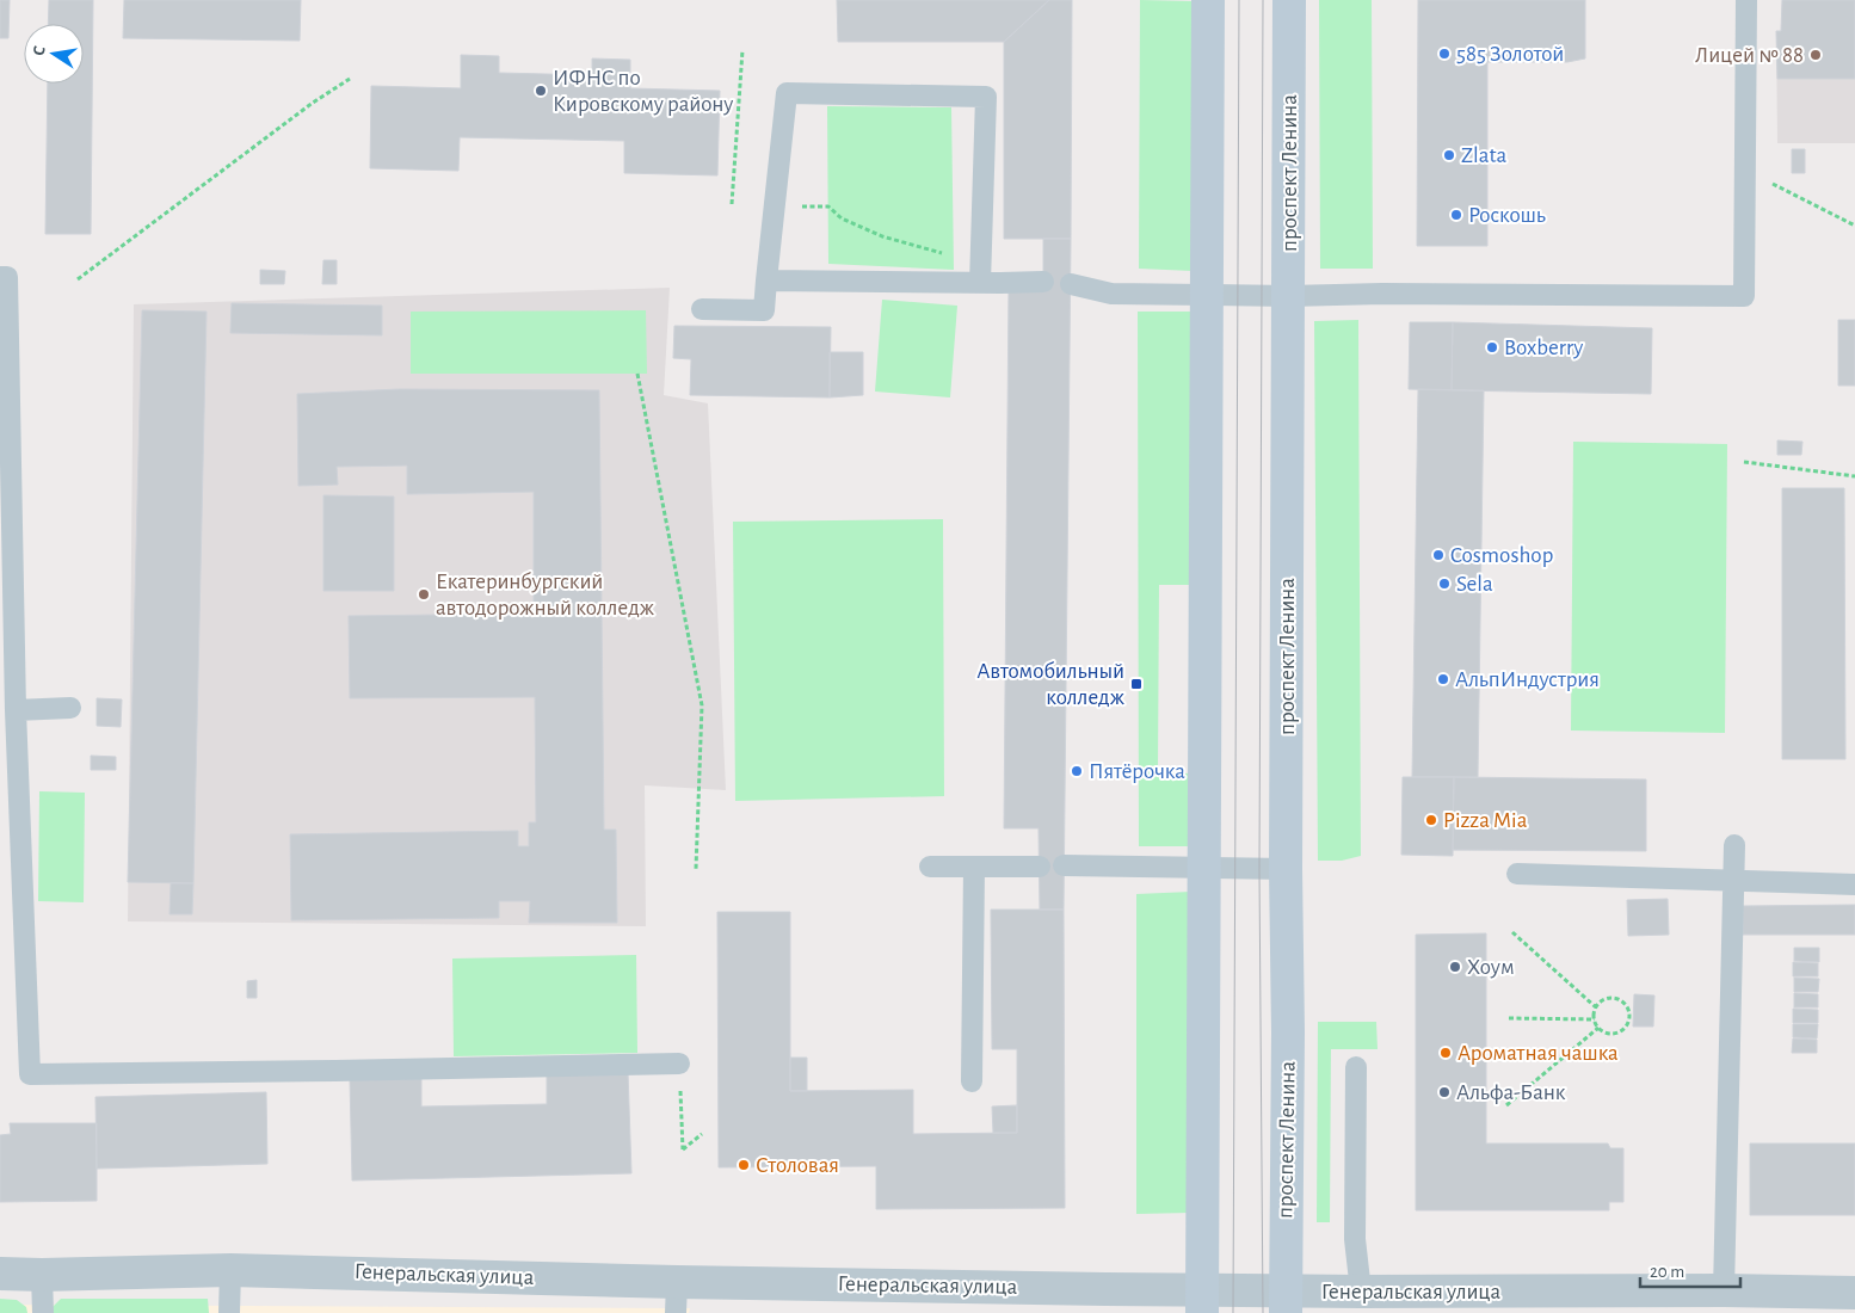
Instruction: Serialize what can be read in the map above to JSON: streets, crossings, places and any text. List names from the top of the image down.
{
  "streets": {
    "main road": ["проспект Ленина"],
    "street": ["Генеральская улица"]
  },
  "crossings": [
    ["проспект Ленина", "Генеральская улица"]
  ],
  "places": {
    "other": [
      "585 Золотой",
      "Лицей № 88",
      "ИФНС по Кировскому району",
      "Zlata",
      "Роскошь",
      "Boxberry",
      "Cosmoshop",
      "Sela",
      "Екатеринбургский автодорожный колледж",
      "АльпИндустрия",
      "Пятёрочка",
      "Pizza Mia",
      "Хоум",
      "Ароматная чашка",
      "Альфа-Банк",
      "Столовая"
    ],
    "transit": ["Автомобильный колледж"]
  },
  "scale_bar": "20 m",
  "north": "left"
}
